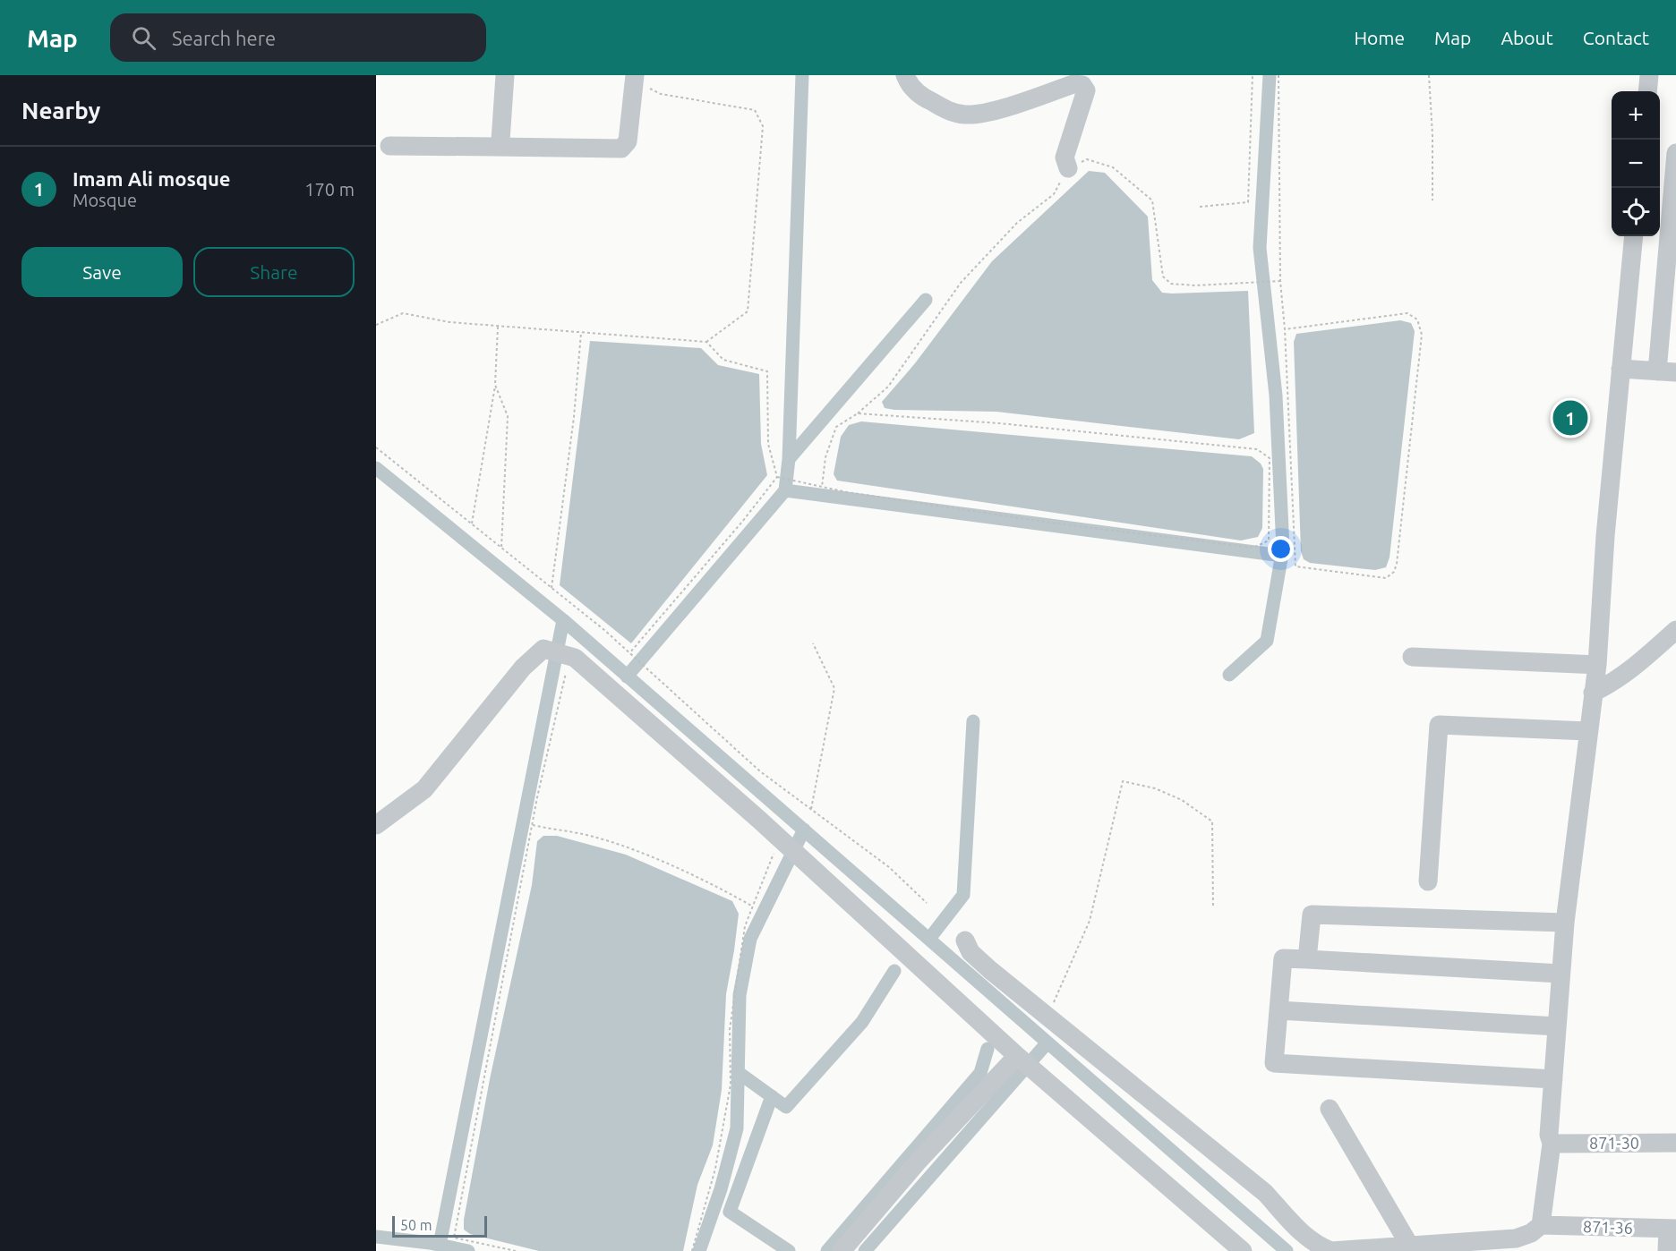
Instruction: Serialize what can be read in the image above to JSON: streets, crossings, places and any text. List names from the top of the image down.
{
  "streets": {
    "street": ["871-30", "871-36"]
  },
  "scale_bar": "50 m",
  "page": {
    "header": "Map",
    "search": "Search here",
    "nav": [
      "Home",
      "Map",
      "About",
      "Contact"
    ],
    "heading": "Nearby",
    "map_buttons": ["+", "−"],
    "list": [
      {
        "mark": "1",
        "name": "Imam Ali mosque",
        "note": "Mosque",
        "value": "170 m"
      }
    ],
    "buttons": ["Save", "Share"],
    "pins": "1",
    "scale": "50 m"
  }
}
